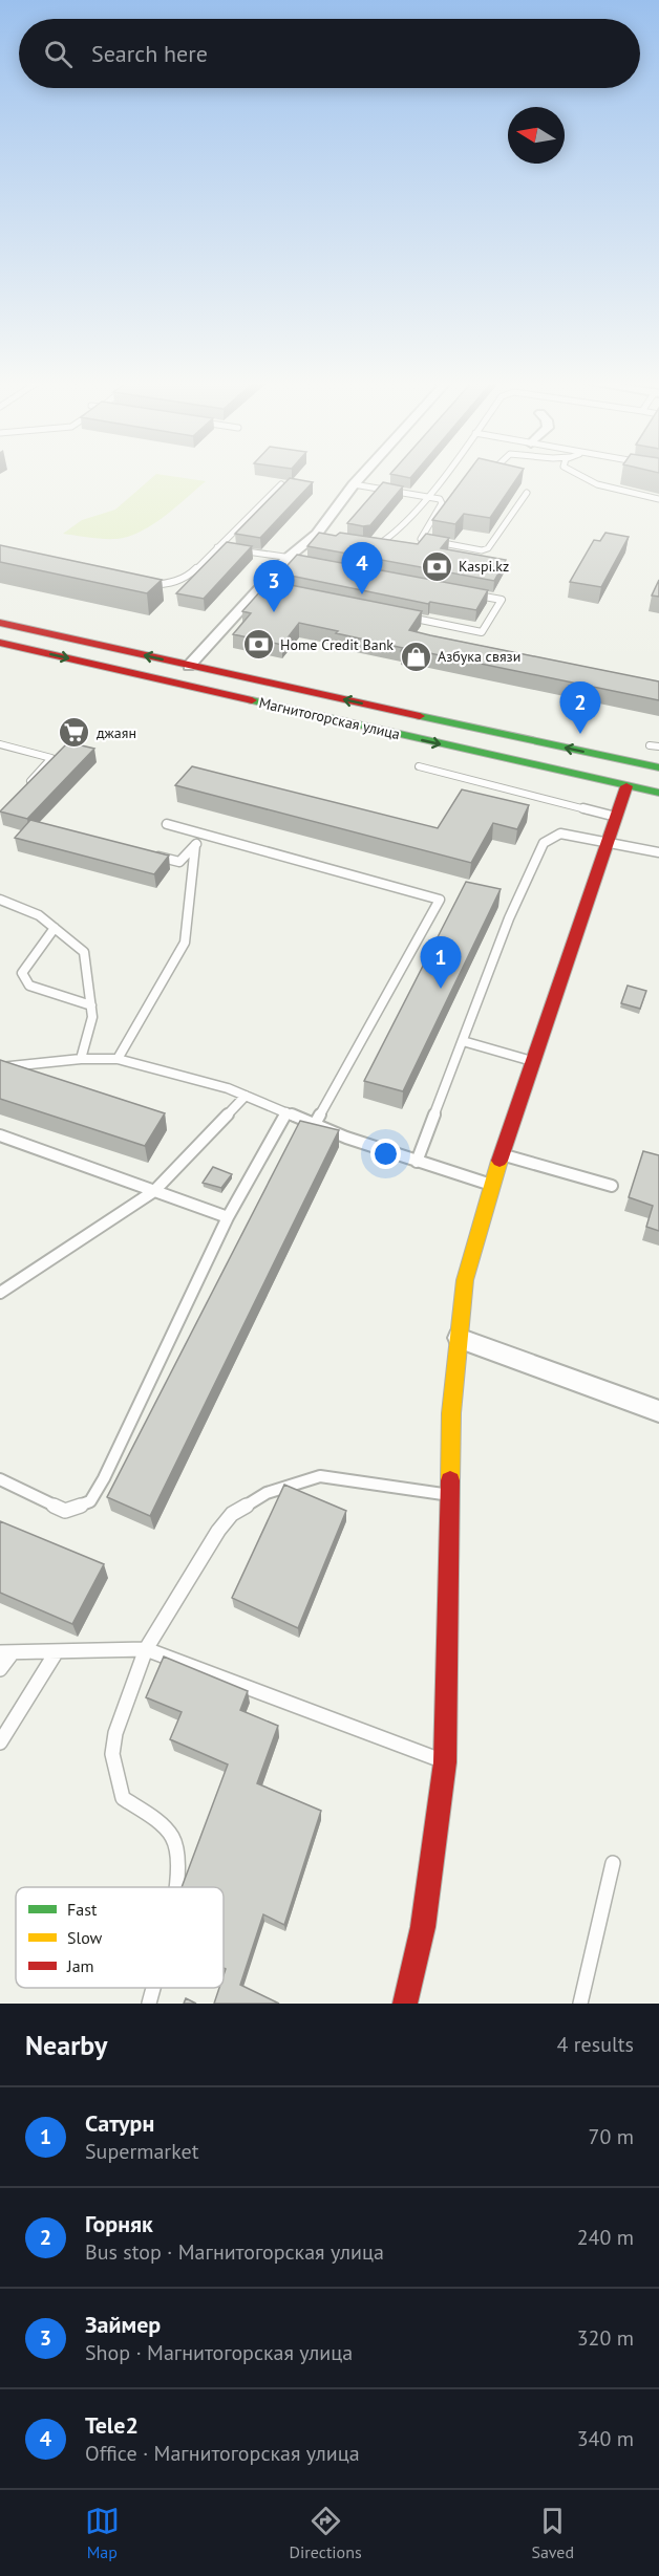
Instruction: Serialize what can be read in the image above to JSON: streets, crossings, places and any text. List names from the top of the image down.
{
  "streets": {
    "main road": ["Магнитогорская улица"]
  },
  "places": {
    "bank": ["Kaspi.kz", "Home Credit Bank"],
    "shop": ["Азбука связи"],
    "supermarket": ["джаян"]
  },
  "legend": ["Fast", "Slow", "Jam"],
  "north": "left",
  "page": {
    "search": "Search here",
    "pins": [
      "4",
      "3",
      "2",
      "1"
    ],
    "heading": ["Nearby", "4 results"],
    "list": [
      {
        "mark": "1",
        "name": "Сатурн",
        "note": "Supermarket",
        "value": "70 m"
      },
      {
        "mark": "2",
        "name": "Горняк",
        "note": "Bus stop · Магнитогорская улица",
        "value": "240 m"
      },
      {
        "mark": "3",
        "name": "Займер",
        "note": "Shop · Магнитогорская улица",
        "value": "320 m"
      },
      {
        "mark": "4",
        "name": "Tele2",
        "note": "Office · Магнитогорская улица",
        "value": "340 m"
      }
    ],
    "nav": ["Map", "Directions", "Saved"]
  }
}
